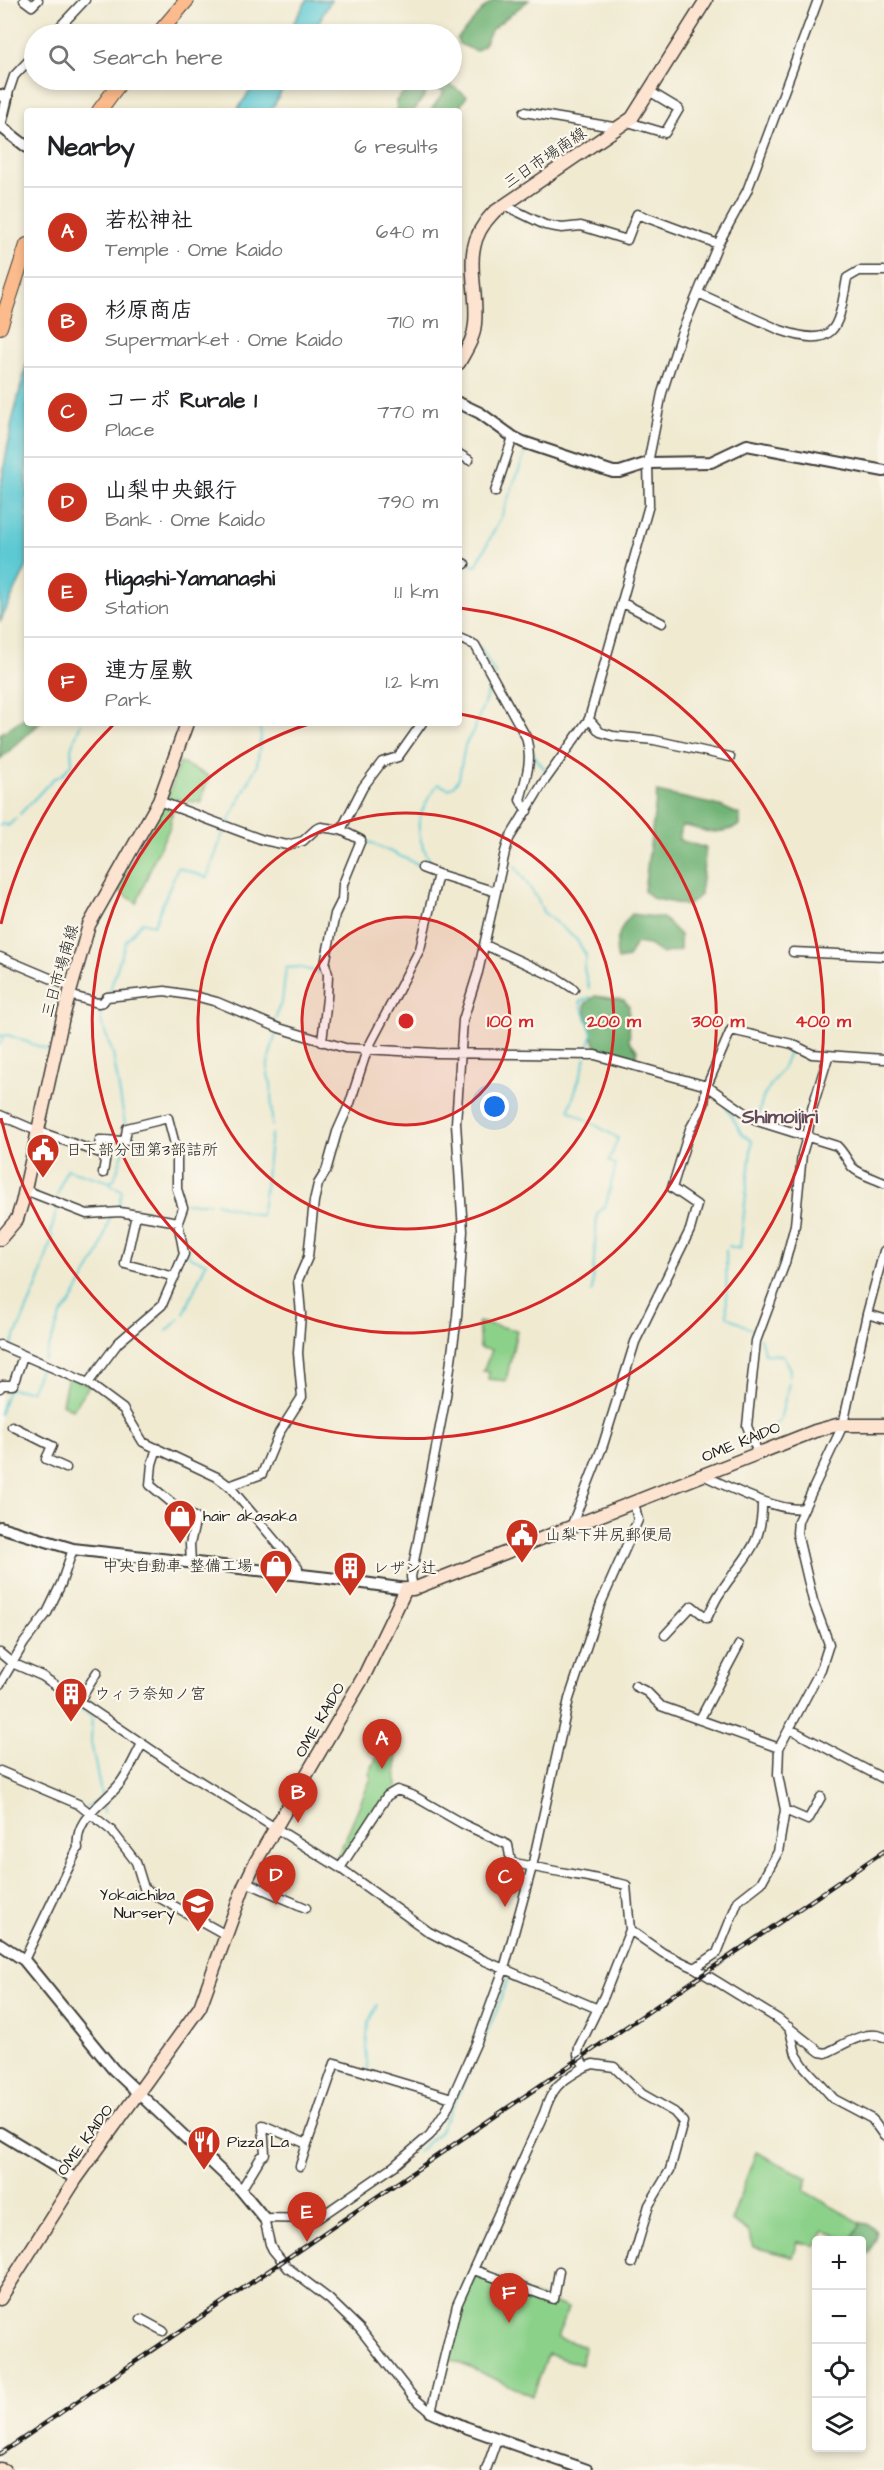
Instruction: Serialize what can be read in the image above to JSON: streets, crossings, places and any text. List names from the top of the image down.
{
  "streets": {
    "main road": ["三日市場南線", "OME KAIDO"]
  },
  "districts": ["Shimoijiri"],
  "places": {
    "public building": ["日下部分団第3部詰所", "山梨下井尻郵便局"],
    "shop": ["hair akasaka", "中央自動車 整備工場"],
    "building": ["レザン辻", "ウィラ奈知ノ宮"],
    "school or university": ["Yokaichiba Nursery"],
    "restaurant": ["Pizza La"]
  },
  "page": {
    "search": "Search here",
    "heading": ["Nearby", "6 results"],
    "list": [
      {
        "mark": "A",
        "name": "若松神社",
        "note": "Temple · Ome Kaido",
        "value": "640 m"
      },
      {
        "mark": "B",
        "name": "杉原商店",
        "note": "Supermarket · Ome Kaido",
        "value": "710 m"
      },
      {
        "mark": "C",
        "name": "コーポ Rurale 1",
        "note": "Place",
        "value": "770 m"
      },
      {
        "mark": "D",
        "name": "山梨中央銀行",
        "note": "Bank · Ome Kaido",
        "value": "790 m"
      },
      {
        "mark": "E",
        "name": "Higashi-Yamanashi",
        "note": "Station",
        "value": "1.1 km"
      },
      {
        "mark": "F",
        "name": "連方屋敷",
        "note": "Park",
        "value": "1.2 km"
      }
    ],
    "pins": [
      "A",
      "B",
      "D",
      "C",
      "E",
      "F"
    ],
    "map_buttons": ["+", "−"]
  },
  "rings": [
    "100 m",
    "200 m",
    "300 m",
    "400 m"
  ]
}
